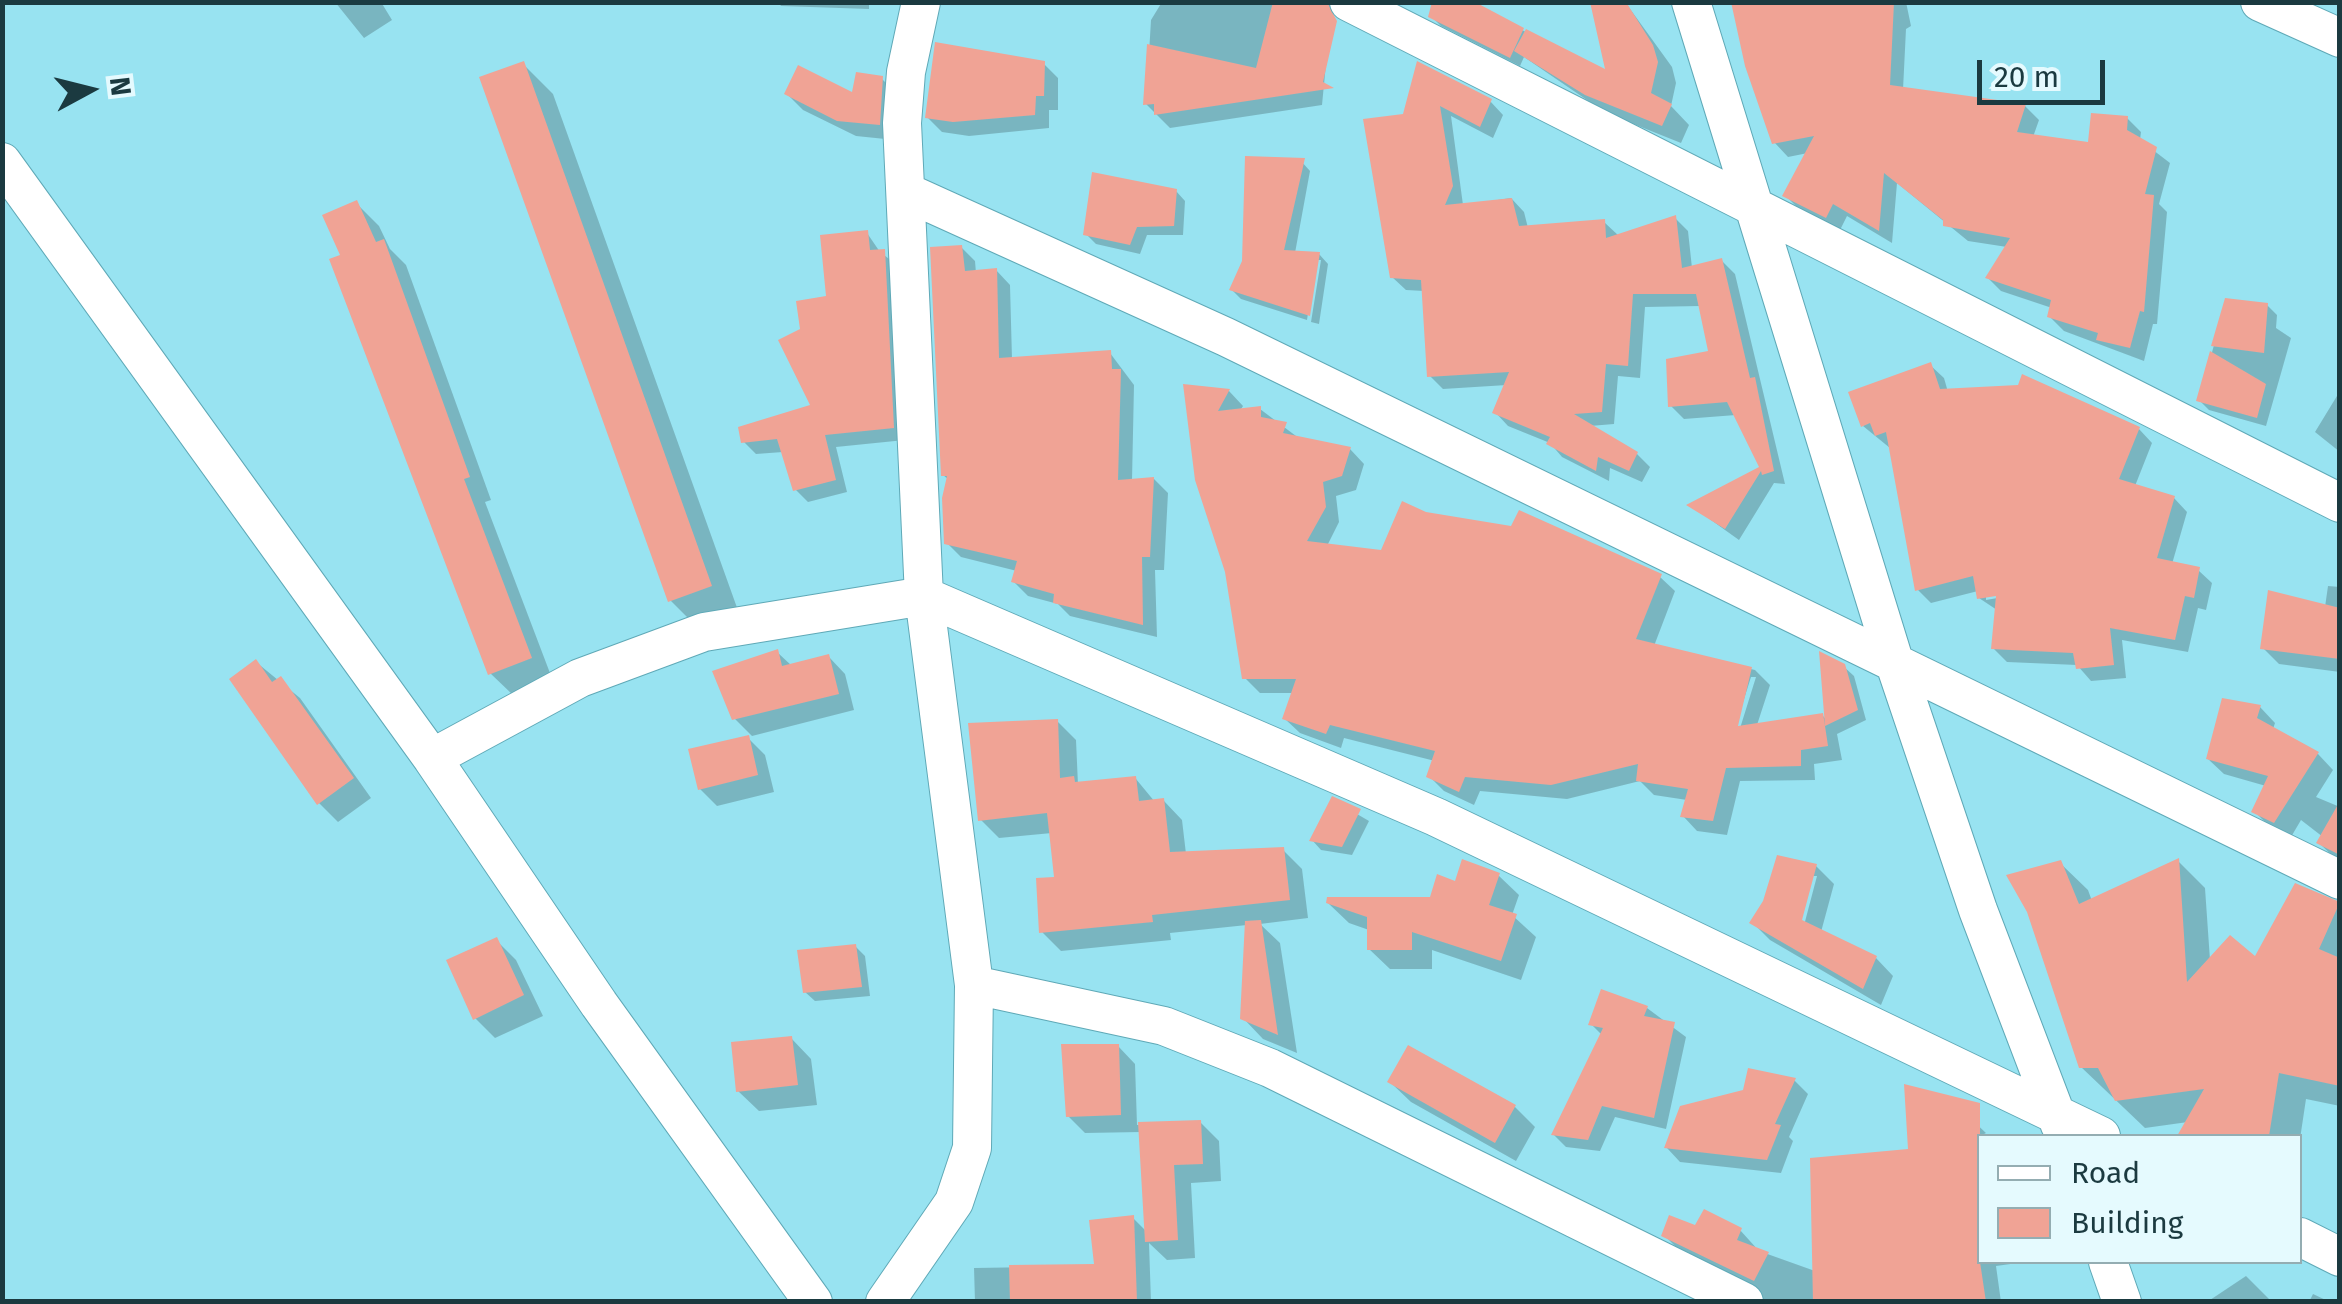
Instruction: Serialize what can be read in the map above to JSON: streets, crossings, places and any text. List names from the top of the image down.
{
  "legend": ["Road", "Building"],
  "scale_bar": "20 m",
  "north": "right"
}
